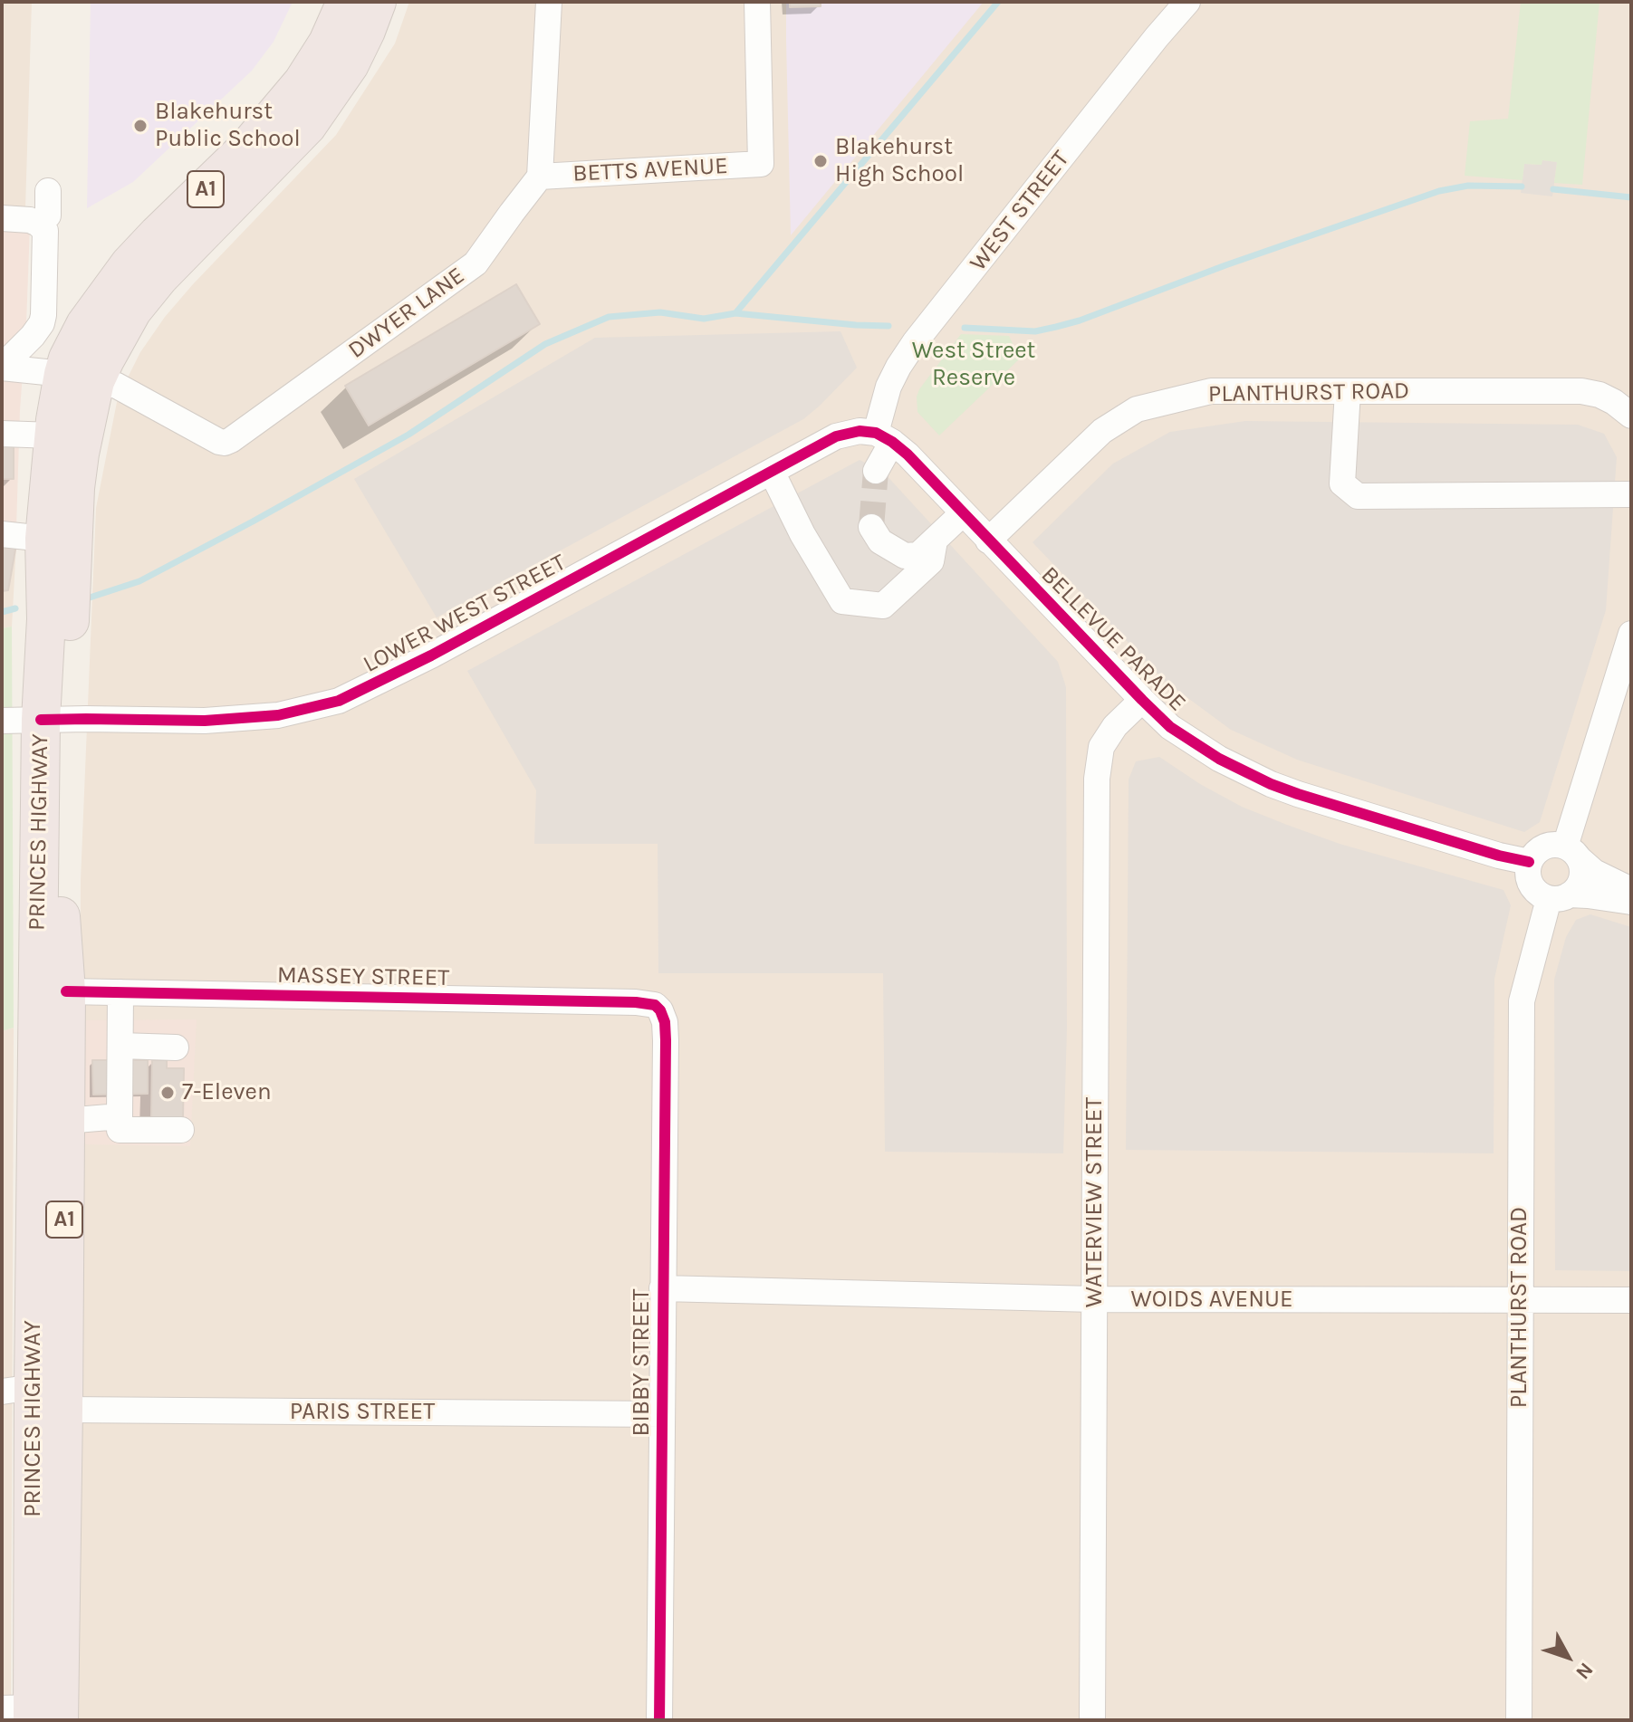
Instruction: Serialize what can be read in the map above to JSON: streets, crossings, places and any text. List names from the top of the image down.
{
  "streets": {
    "highway": ["A1", "PRINCES HIGHWAY"],
    "street": [
      "BETTS AVENUE",
      "WEST STREET",
      "DWYER LANE",
      "PLANTHURST ROAD",
      "LOWER WEST STREET",
      "BELLEVUE PARADE",
      "MASSEY STREET",
      "WATERVIEW STREET",
      "WOIDS AVENUE",
      "BIBBY STREET",
      "PARIS STREET"
    ]
  },
  "crossings": [
    ["BETTS AVENUE", "DWYER LANE"],
    ["WEST STREET", "LOWER WEST STREET"],
    ["WEST STREET", "BELLEVUE PARADE"],
    ["DWYER LANE", "PRINCES HIGHWAY"],
    ["PLANTHURST ROAD", "BELLEVUE PARADE"],
    ["PLANTHURST ROAD", "WOIDS AVENUE"],
    ["LOWER WEST STREET", "BELLEVUE PARADE"],
    ["LOWER WEST STREET", "PRINCES HIGHWAY"],
    ["BELLEVUE PARADE", "WATERVIEW STREET"],
    ["PRINCES HIGHWAY", "MASSEY STREET"],
    ["PRINCES HIGHWAY", "PARIS STREET"],
    ["MASSEY STREET", "BIBBY STREET"],
    ["WATERVIEW STREET", "WOIDS AVENUE"],
    ["WOIDS AVENUE", "BIBBY STREET"],
    ["BIBBY STREET", "PARIS STREET"]
  ],
  "parks": ["West Street Reserve"],
  "places": ["Blakehurst Public School", "Blakehurst High School", "7-Eleven"],
  "north": "bottom right"
}
